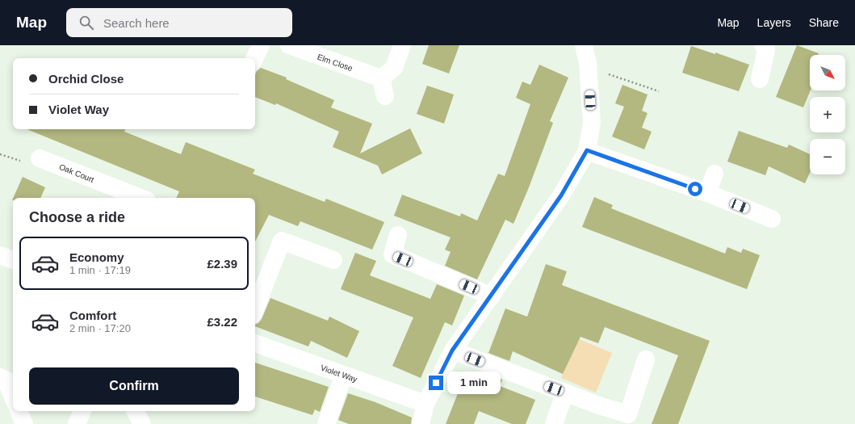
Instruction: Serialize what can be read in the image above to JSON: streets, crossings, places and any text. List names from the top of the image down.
{
  "streets": {
    "street": ["Elm Close", "Oak Court", "Violet Way"]
  },
  "north": "bottom right",
  "page": {
    "header": "Map",
    "search": "Search here",
    "nav": ["Map", "Layers", "Share"],
    "map_buttons": ["+", "−"],
    "banner": ["Orchid Close", "Violet Way"],
    "heading": "Choose a ride",
    "list": [
      {
        "name": "Economy",
        "note": "1 min · 17:19",
        "value": "£2.39"
      },
      {
        "name": "Comfort",
        "note": "2 min · 17:20",
        "value": "£3.22"
      }
    ],
    "buttons": "Confirm",
    "bubble": "1 min"
  }
}
